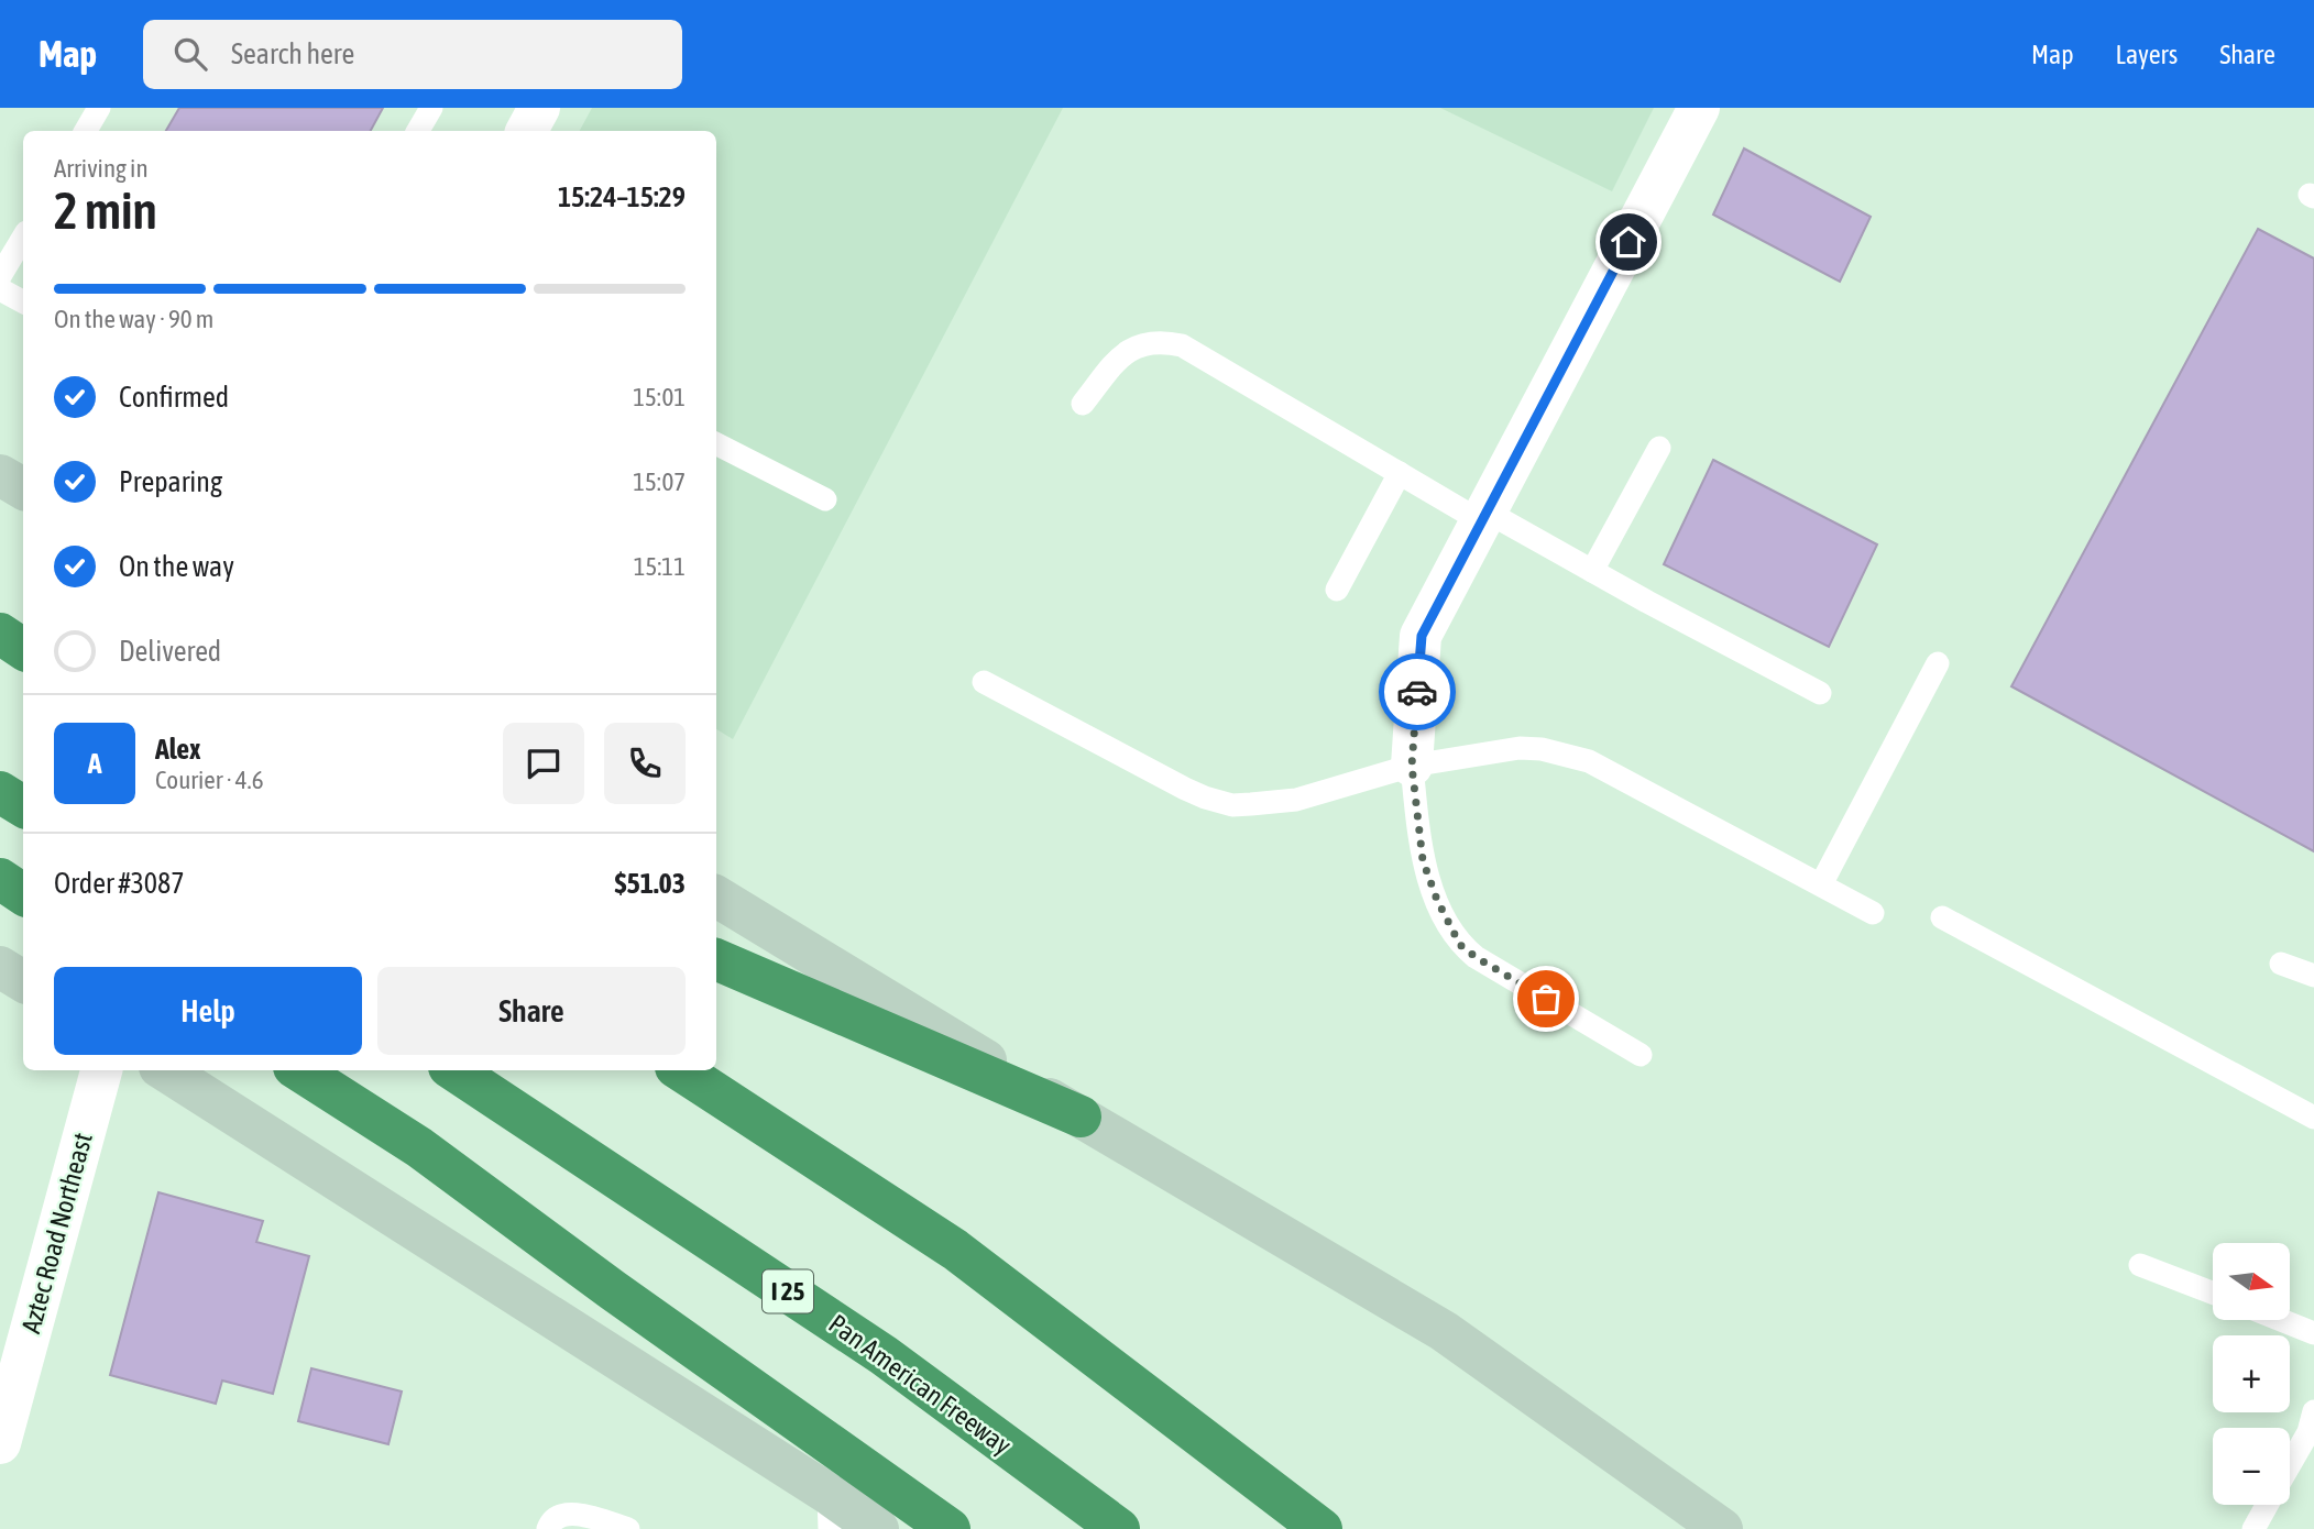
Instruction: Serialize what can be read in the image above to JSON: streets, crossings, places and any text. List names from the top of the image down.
{
  "streets": {
    "highway": ["I 25", "Pan American Freeway"],
    "street": ["Aztec Road Northeast"]
  },
  "north": "right",
  "page": {
    "header": "Map",
    "search": "Search here",
    "nav": ["Map", "Layers", "Share"],
    "heading": ["2 min", "Arriving in", "15:24–15:29"],
    "panel": [
      "Alex",
      "Courier · 4.6",
      "Order #3087",
      "$51.03"
    ],
    "bar": "On the way · 90 m",
    "list": [
      ["Confirmed", "15:01"],
      ["Preparing", "15:07"],
      ["On the way", "15:11"],
      "Delivered"
    ],
    "round": "A",
    "buttons": ["Help", "Share"],
    "map_buttons": ["+", "−"]
  }
}
